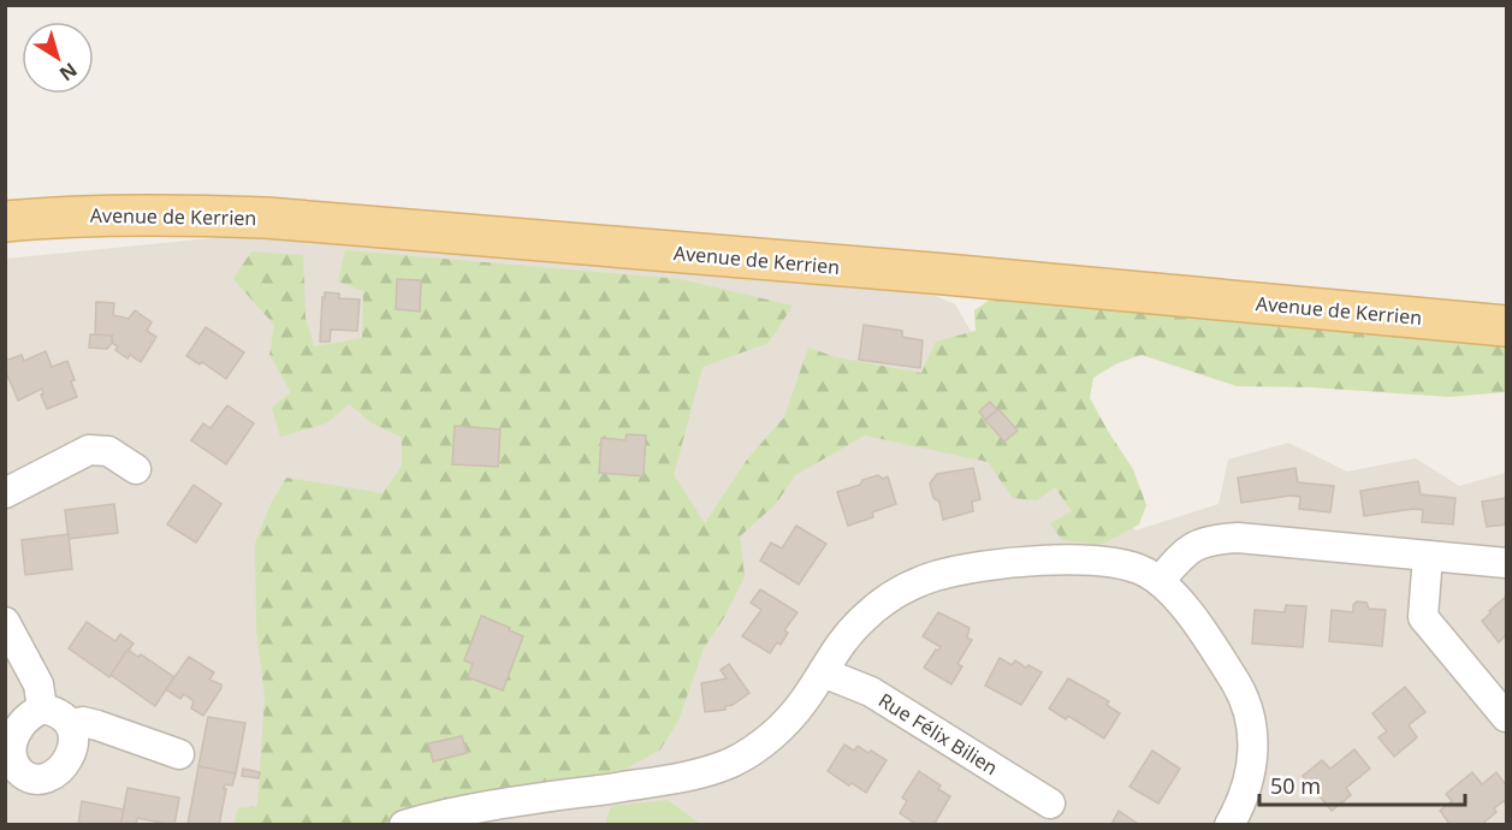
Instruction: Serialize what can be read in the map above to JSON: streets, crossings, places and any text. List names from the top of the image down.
{
  "streets": {
    "main road": ["Avenue de Kerrien"],
    "street": ["Rue Félix Bilien"]
  },
  "scale_bar": "50 m",
  "north": "bottom right"
}
